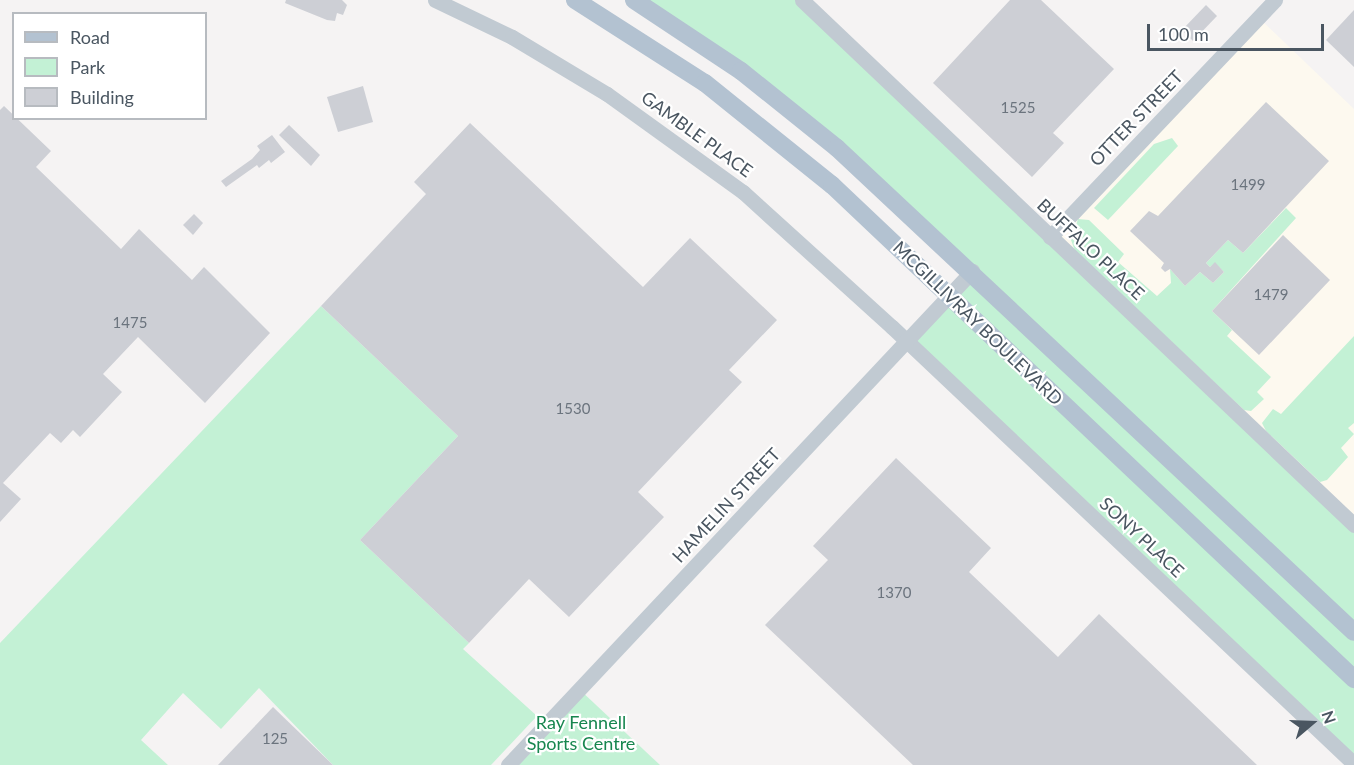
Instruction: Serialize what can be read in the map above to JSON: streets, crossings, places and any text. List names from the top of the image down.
{
  "streets": {
    "main road": ["MCGILLIVRAY BOULEVARD"],
    "street": [
      "OTTER STREET",
      "GAMBLE PLACE",
      "BUFFALO PLACE",
      "HAMELIN STREET",
      "SONY PLACE"
    ]
  },
  "crossings": [
    ["OTTER STREET", "BUFFALO PLACE"],
    ["GAMBLE PLACE", "HAMELIN STREET"],
    ["GAMBLE PLACE", "SONY PLACE"],
    ["MCGILLIVRAY BOULEVARD", "HAMELIN STREET"],
    ["HAMELIN STREET", "SONY PLACE"]
  ],
  "parks": ["Ray Fennell Sports Centre"],
  "house_numbers": [
    "1525",
    "1499",
    "1479",
    "1475",
    "1530",
    "1370",
    "125"
  ],
  "legend": ["Road", "Park", "Building"],
  "scale_bar": "100 m",
  "north": "right"
}
